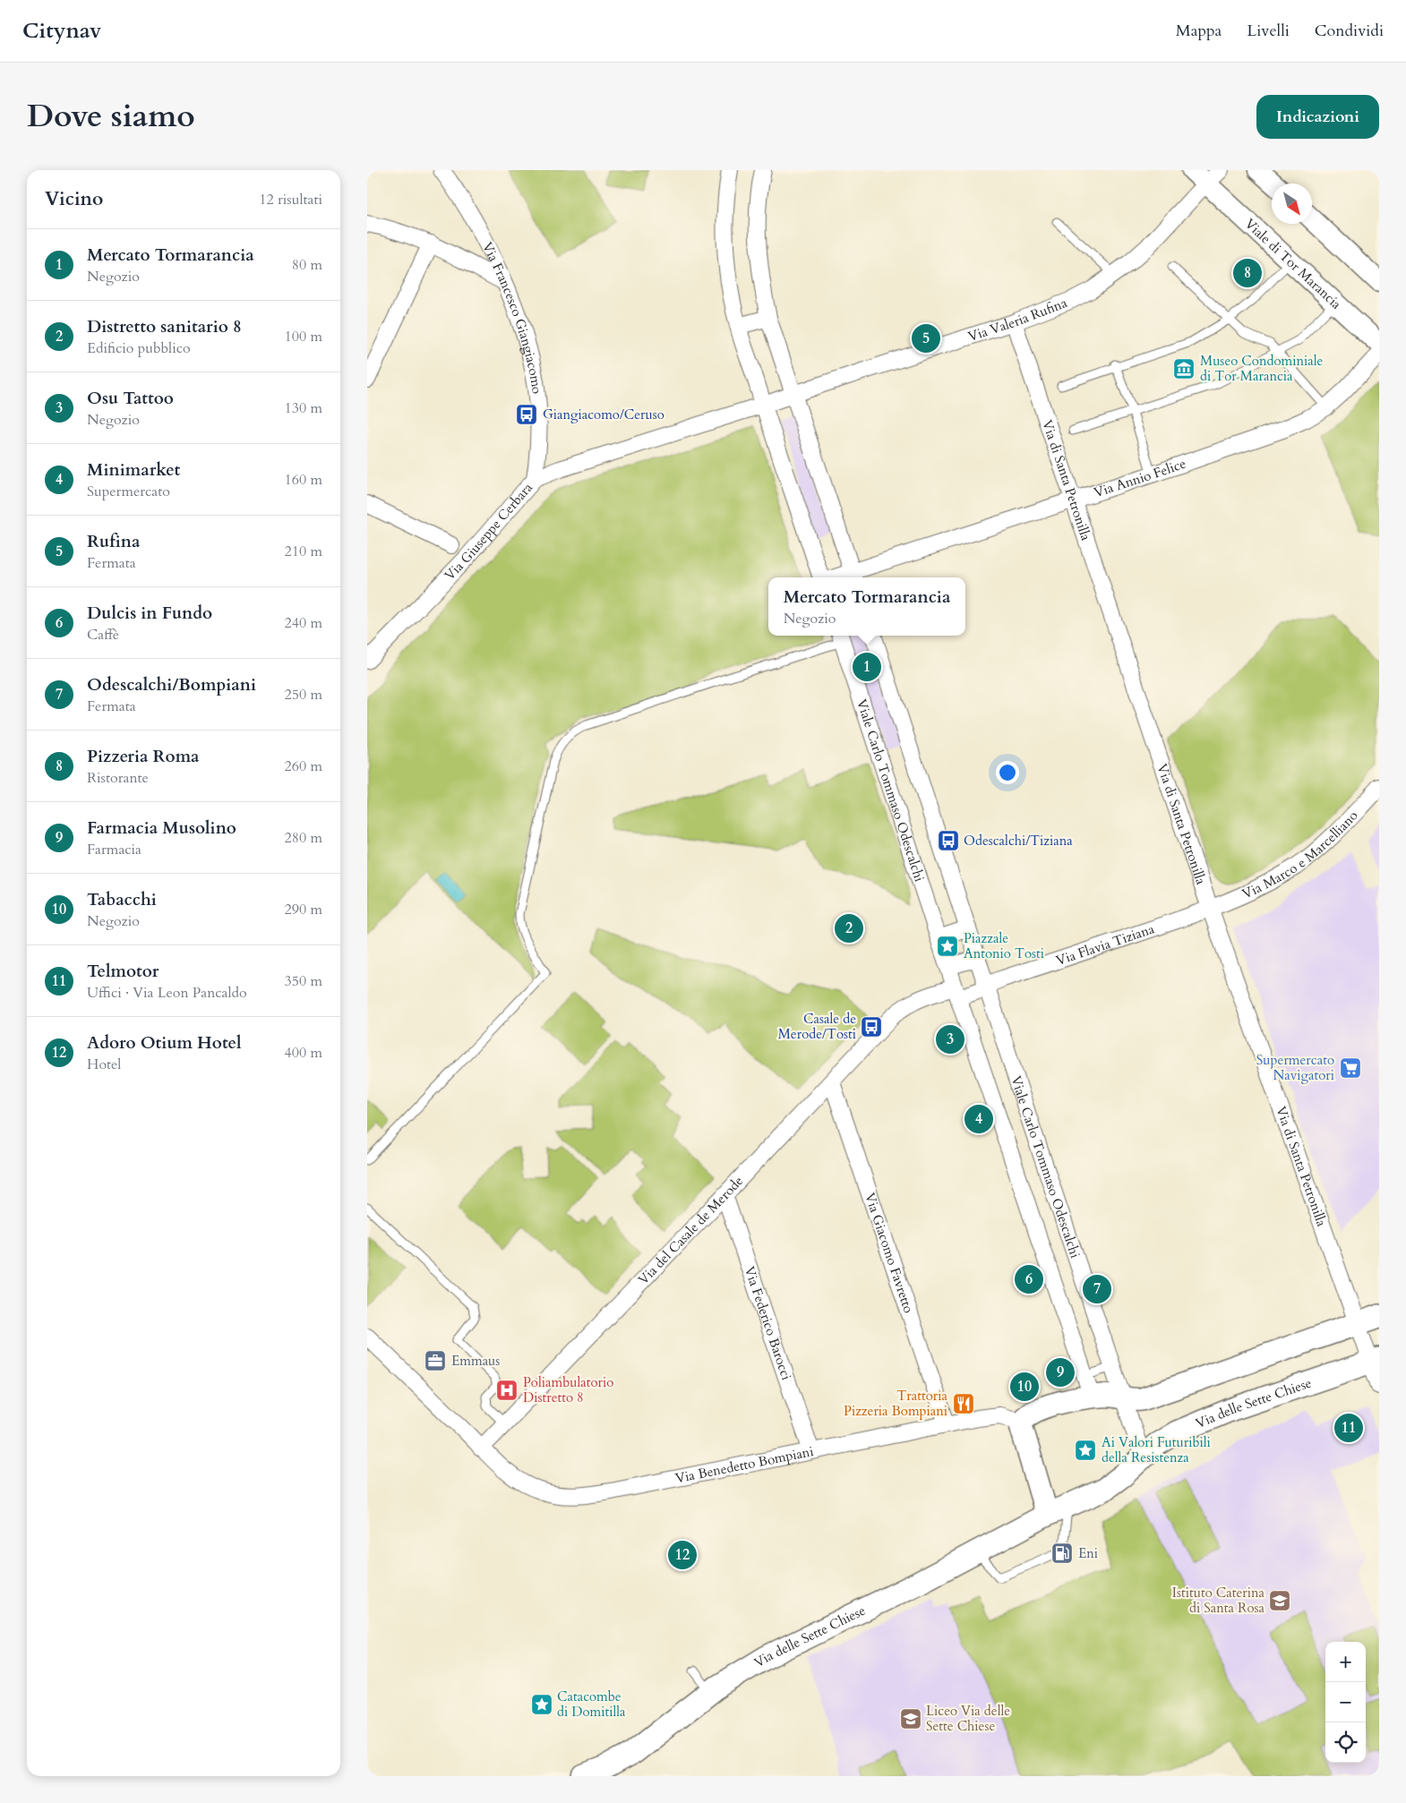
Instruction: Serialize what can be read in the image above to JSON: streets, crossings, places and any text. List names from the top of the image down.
{
  "streets": {
    "main road": ["Via delle Sette Chiese"],
    "street": [
      "Viale di Tor Marancia",
      "Via Francesco Giangiacomo",
      "Via Valeria Rufina",
      "Via Annio Felice",
      "Via di Santa Petronilla",
      "Via Giuseppe Cerbara",
      "Viale Carlo Tommaso Odescalchi",
      "Via Marco e Marcelliano",
      "Via Flavia Tiziana",
      "Via del Casale de Merode",
      "Via Giacomo Favretto",
      "Via Federico Barocci",
      "Via Benedetto Bompiani"
    ]
  },
  "crossings": [
    ["Viale di Tor Marancia", "Via Valeria Rufina"],
    ["Via Francesco Giangiacomo", "Via Giuseppe Cerbara"],
    ["Via Valeria Rufina", "Via di Santa Petronilla"],
    ["Via Annio Felice", "Via di Santa Petronilla"],
    ["Via di Santa Petronilla", "Via Marco e Marcelliano"],
    ["Via di Santa Petronilla", "Via Flavia Tiziana"],
    ["Viale Carlo Tommaso Odescalchi", "Via Flavia Tiziana"],
    ["Viale Carlo Tommaso Odescalchi", "Via delle Sette Chiese"],
    ["Via Marco e Marcelliano", "Via Flavia Tiziana"],
    ["Via del Casale de Merode", "Via Giacomo Favretto"],
    ["Via del Casale de Merode", "Via Federico Barocci"],
    ["Via del Casale de Merode", "Via Benedetto Bompiani"],
    ["Via Giacomo Favretto", "Via Benedetto Bompiani"],
    ["Via Federico Barocci", "Via Benedetto Bompiani"]
  ],
  "places": {
    "museum": ["Museo Condominiale di Tor Marancia"],
    "bus stop": ["Giangiacomo/Ceruso", "Odescalchi/Tiziana", "Casale de Merode/Tosti"],
    "place": ["Piazzale Antonio Tosti", "Ai Valori Futuribili della Resistenza", "Catacombe di Domitilla"],
    "supermarket": ["Supermercato Navigatori"],
    "office": ["Emmaus"],
    "hospital": ["Poliambulatorio Distretto 8"],
    "restaurant": ["Trattoria Pizzeria Bompiani"],
    "fuel station": ["Eni"],
    "school or university": ["Istituto Caterina di Santa Rosa", "Liceo Via delle Sette Chiese"]
  },
  "north": "bottom right",
  "page": {
    "header": "Citynav",
    "nav": ["Mappa", "Livelli", "Condividi"],
    "title": "Dove siamo",
    "buttons": "Indicazioni",
    "heading": ["Vicino", "12 risultati"],
    "list": [
      {
        "mark": "1",
        "name": "Mercato Tormarancia",
        "note": "Negozio",
        "value": "80 m"
      },
      {
        "mark": "2",
        "name": "Distretto sanitario 8",
        "note": "Edificio pubblico",
        "value": "100 m"
      },
      {
        "mark": "3",
        "name": "Osu Tattoo",
        "note": "Negozio",
        "value": "130 m"
      },
      {
        "mark": "4",
        "name": "Minimarket",
        "note": "Supermercato",
        "value": "160 m"
      },
      {
        "mark": "5",
        "name": "Rufina",
        "note": "Fermata",
        "value": "210 m"
      },
      {
        "mark": "6",
        "name": "Dulcis in Fundo",
        "note": "Caffè",
        "value": "240 m"
      },
      {
        "mark": "7",
        "name": "Odescalchi/Bompiani",
        "note": "Fermata",
        "value": "250 m"
      },
      {
        "mark": "8",
        "name": "Pizzeria Roma",
        "note": "Ristorante",
        "value": "260 m"
      },
      {
        "mark": "9",
        "name": "Farmacia Musolino",
        "note": "Farmacia",
        "value": "280 m"
      },
      {
        "mark": "10",
        "name": "Tabacchi",
        "note": "Negozio",
        "value": "290 m"
      },
      {
        "mark": "11",
        "name": "Telmotor",
        "note": "Uffici · Via Leon Pancaldo",
        "value": "350 m"
      },
      {
        "mark": "12",
        "name": "Adoro Otium Hotel",
        "note": "Hotel",
        "value": "400 m"
      }
    ],
    "pins": [
      "8",
      "5",
      "1",
      "2",
      "3",
      "4",
      "6",
      "7",
      "9",
      "10",
      "11",
      "12"
    ],
    "popup": ["Mercato Tormarancia", "Negozio"],
    "map_buttons": ["+", "−"]
  }
}
